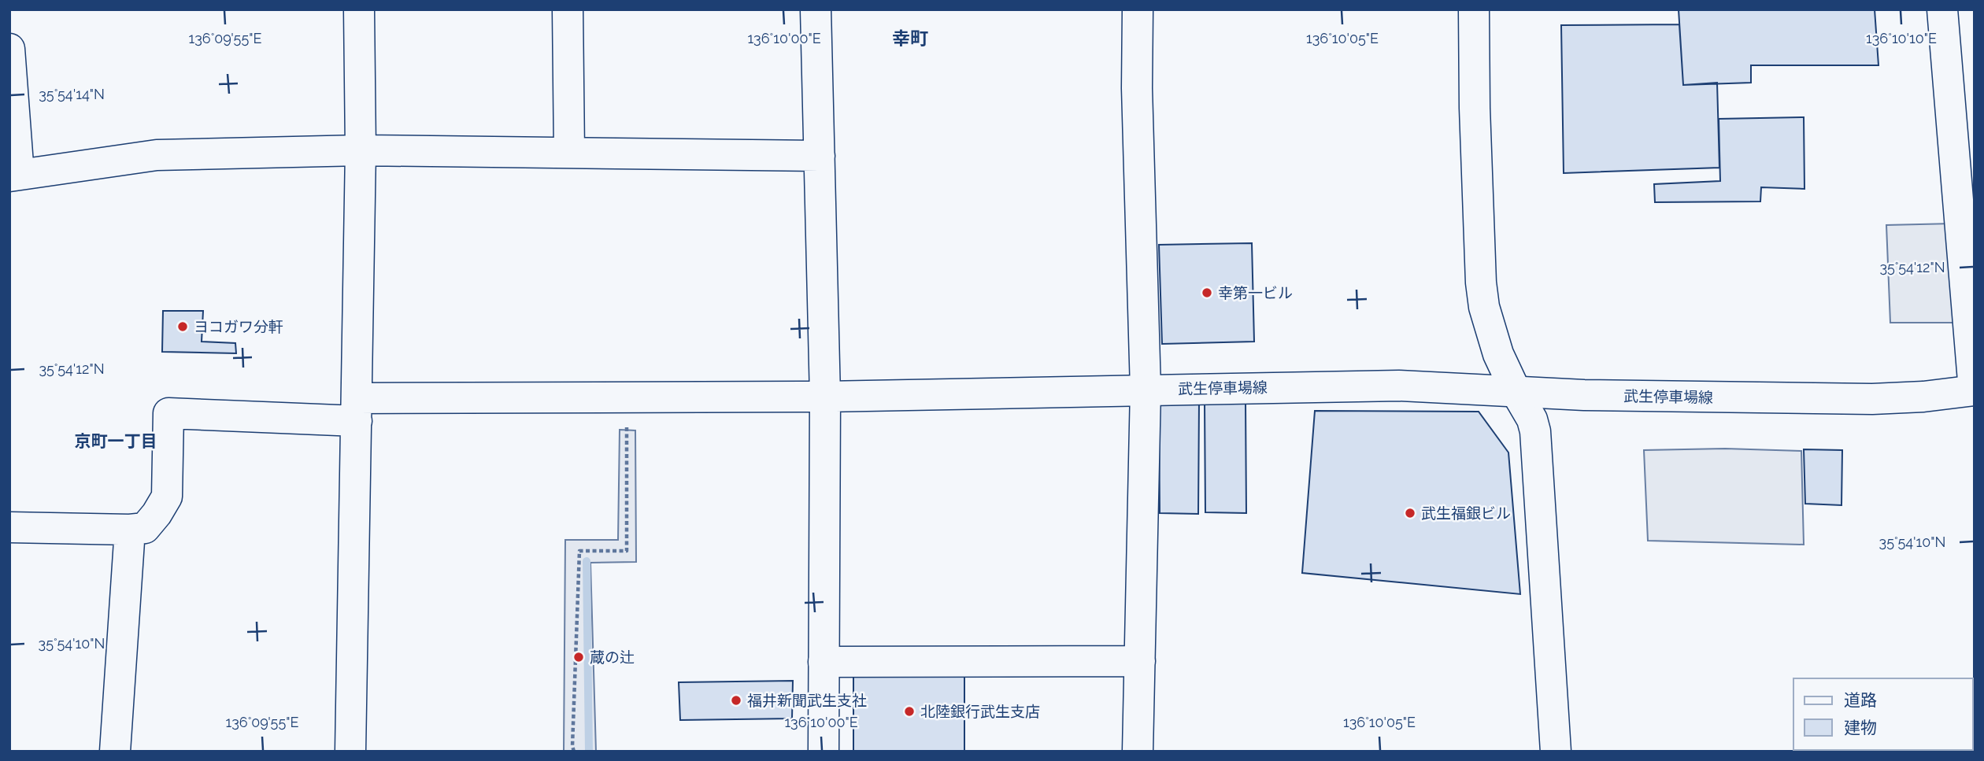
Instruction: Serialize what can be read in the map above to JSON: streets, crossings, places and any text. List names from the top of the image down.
{
  "streets": {
    "street": ["武生停車場線"]
  },
  "districts": ["幸町", "京町一丁目"],
  "places": [
    "幸第一ビル",
    "ヨコガワ分軒",
    "武生福銀ビル",
    "蔵の辻",
    "福井新聞武生支社",
    "北陸銀行武生支店"
  ],
  "legend": ["道路", "建物"],
  "coordinates": [
    "136°09'55\"E",
    "136°10'00\"E",
    "136°10'05\"E",
    "136°10'10\"E",
    "35°54'14\"N",
    "35°54'12\"N",
    "35°54'10\"N"
  ]
}
